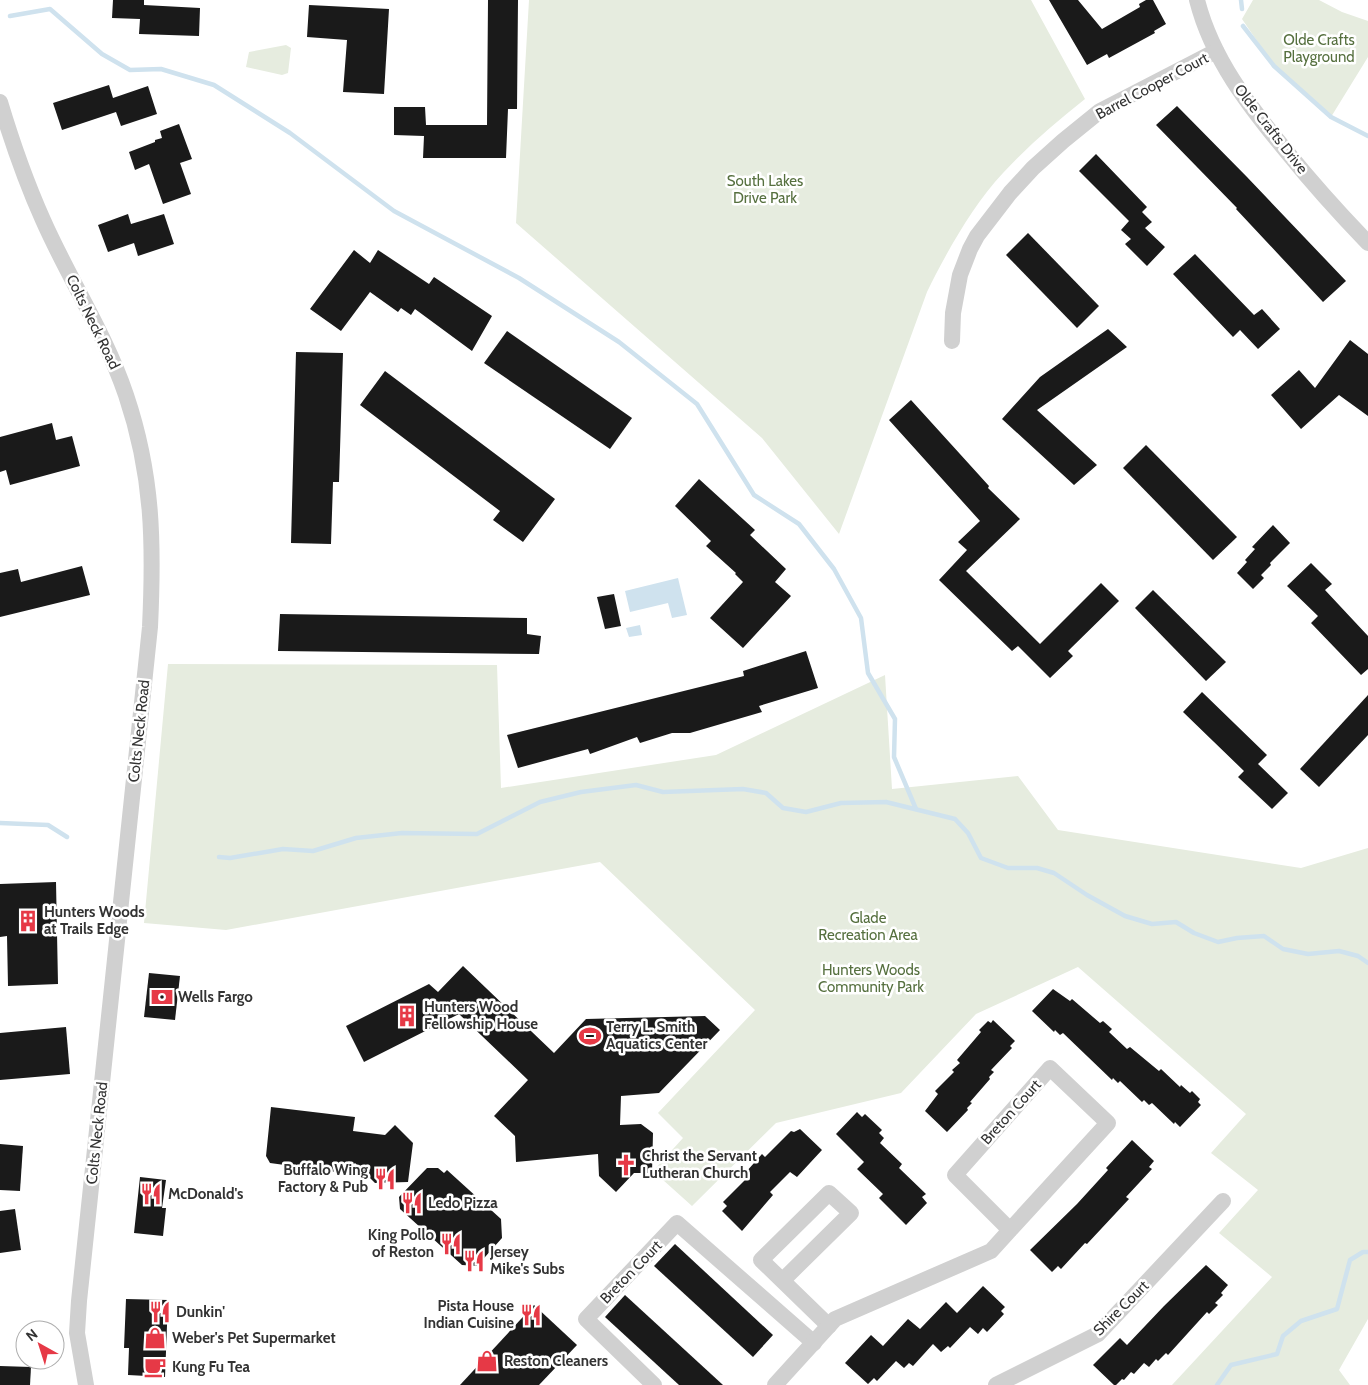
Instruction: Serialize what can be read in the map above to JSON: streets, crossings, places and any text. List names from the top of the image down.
{
  "streets": {
    "street": [
      "Barrel Cooper Court",
      "Olde Crafts Drive",
      "Colts Neck Road",
      "Breton Court",
      "Shire Court"
    ]
  },
  "crossings": [
    ["Barrel Cooper Court", "Olde Crafts Drive"]
  ],
  "parks": [
    "Olde Crafts Playground",
    "South Lakes Drive Park",
    "Glade Recreation Area",
    "Hunters Woods Community Park"
  ],
  "places": {
    "building": ["Hunters Woods at Trails Edge", "Hunters Wood Fellowship House"],
    "bank": ["Wells Fargo"],
    "sports": ["Terry L. Smith Aquatics Center"],
    "church": ["Christ the Servant Lutheran Church"],
    "restaurant": [
      "Buffalo Wing Factory & Pub",
      "McDonald's",
      "Ledo Pizza",
      "King Pollo of Reston",
      "Jersey Mike's Subs",
      "Dunkin'",
      "Pista House Indian Cuisine"
    ],
    "shop": ["Weber's Pet Supermarket", "Reston Cleaners"],
    "cafe": ["Kung Fu Tea"]
  },
  "north": "top left"
}
